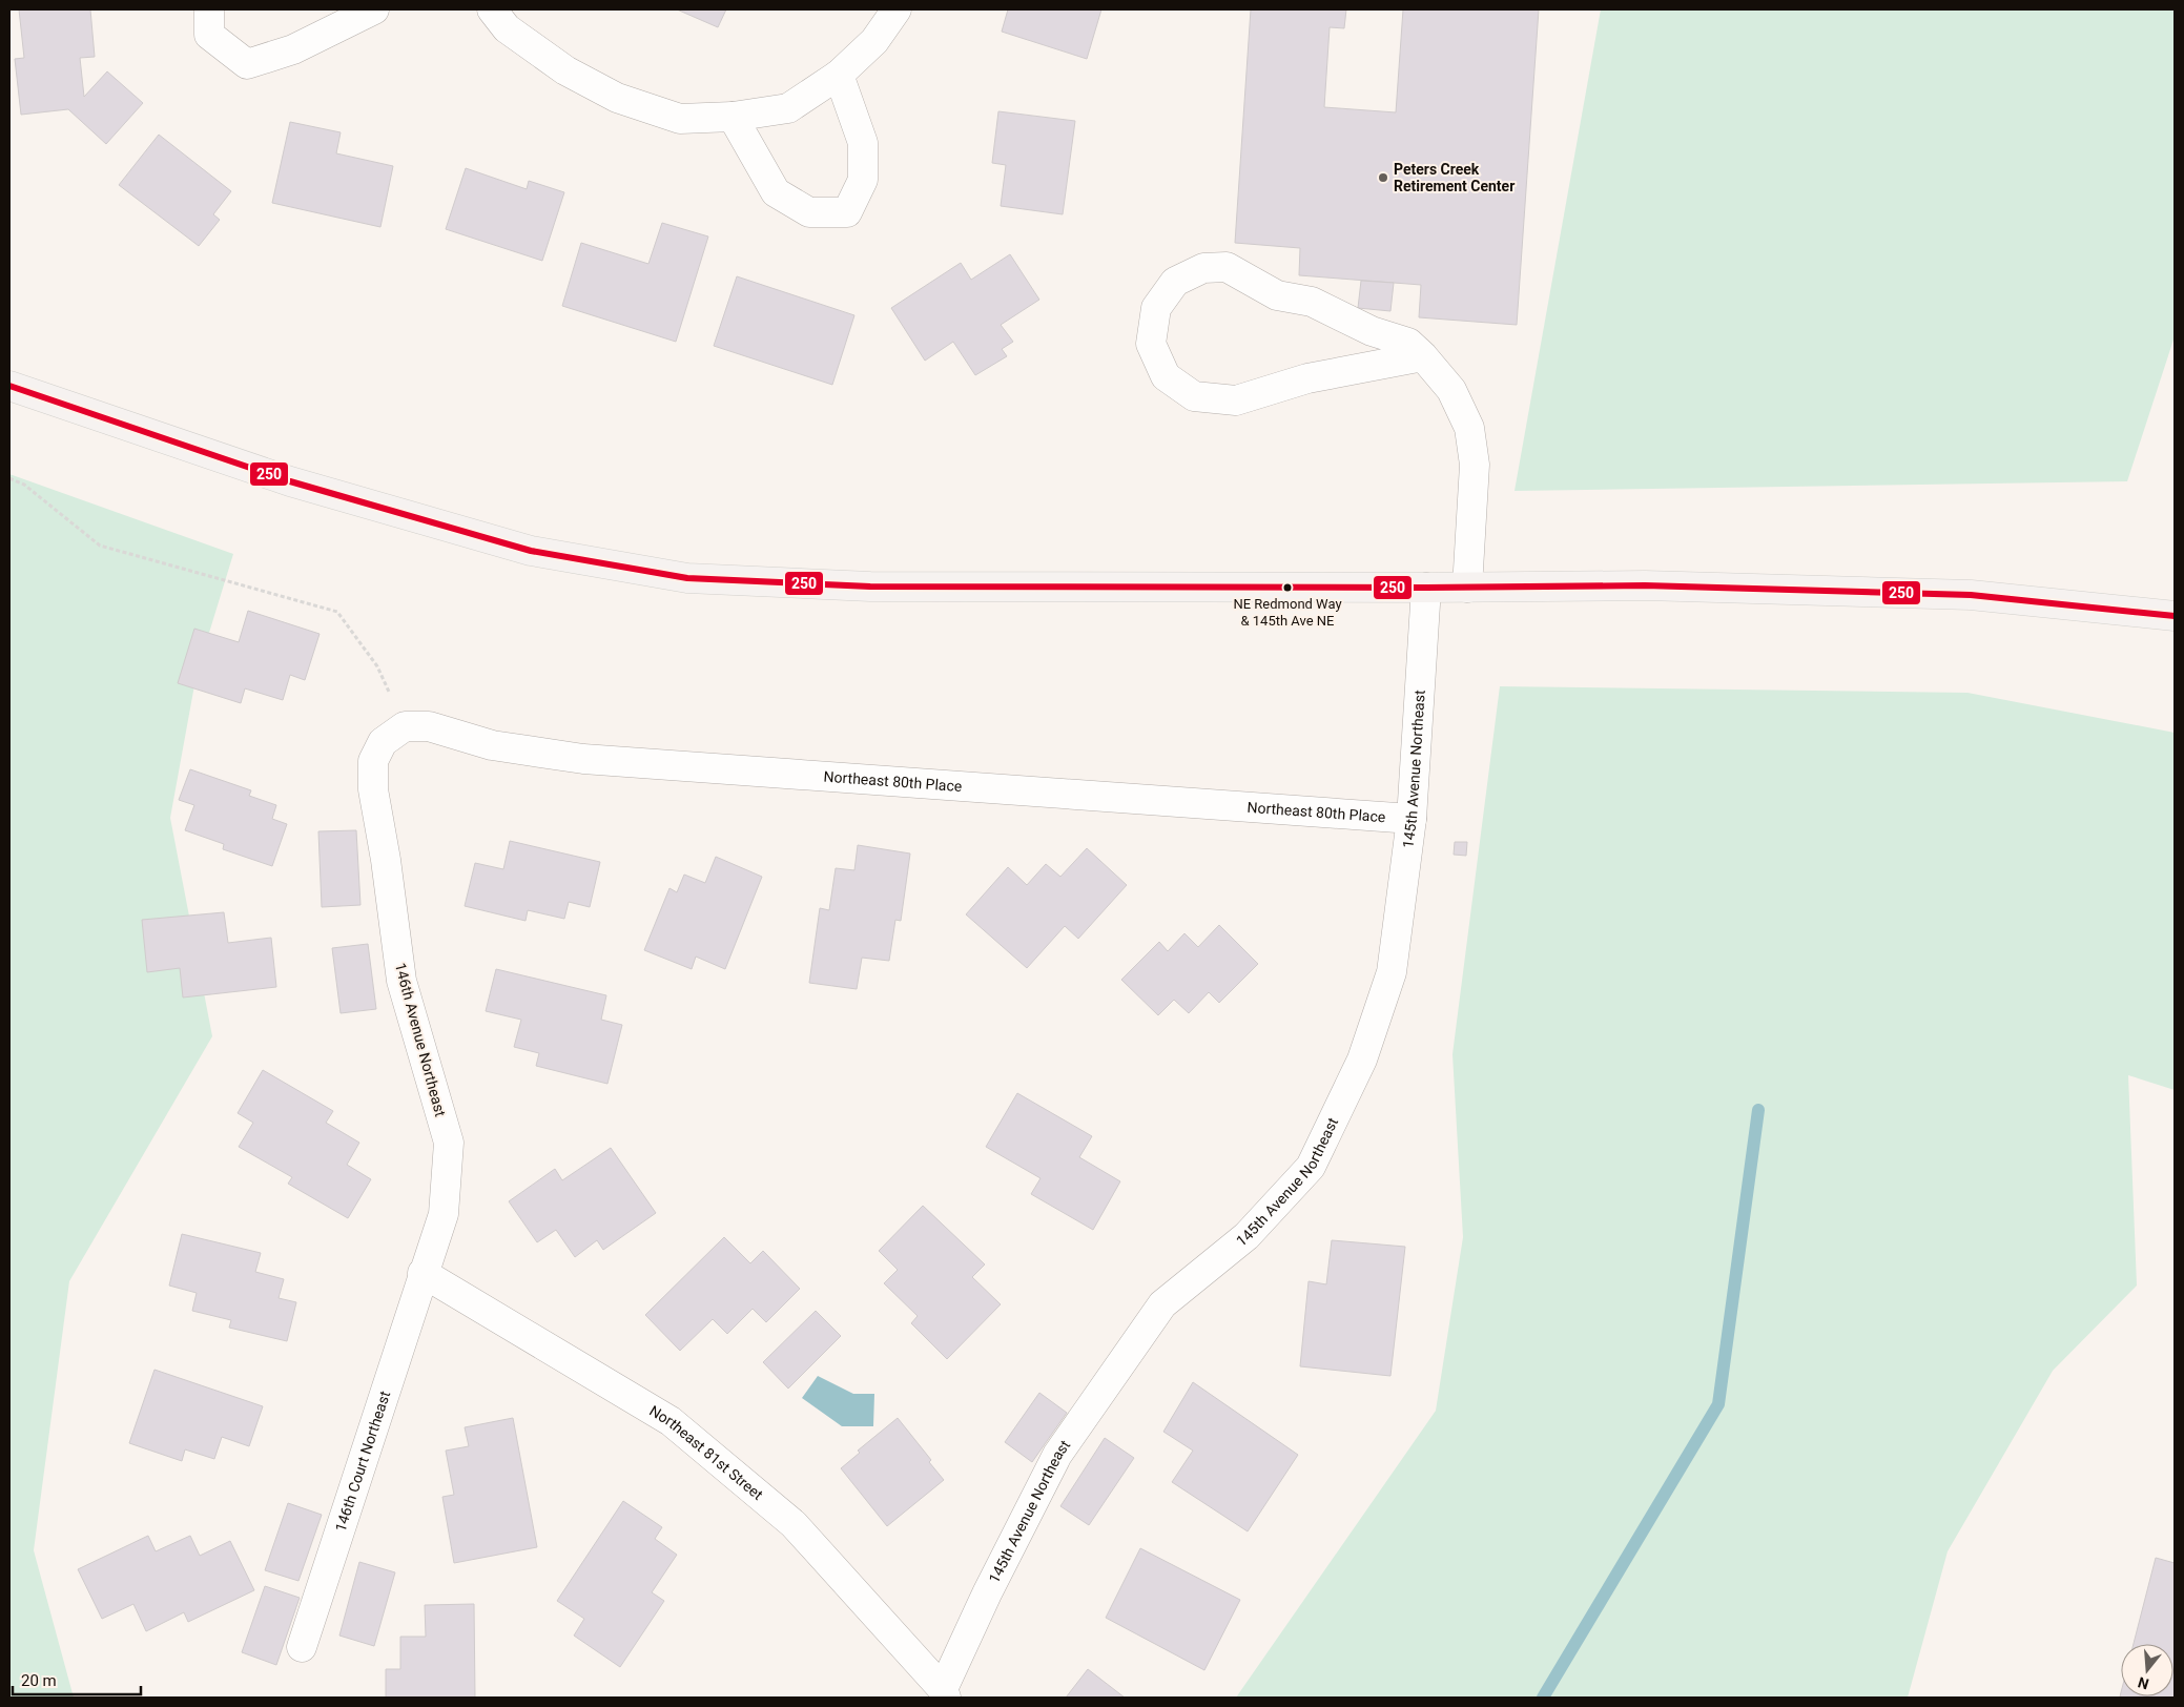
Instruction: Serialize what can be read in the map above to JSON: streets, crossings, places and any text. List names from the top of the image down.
{
  "streets": {
    "street": [
      "145th Avenue Northeast",
      "Northeast 80th Place",
      "146th Avenue Northeast",
      "Northeast 81st Street",
      "146th Court Northeast"
    ]
  },
  "crossings": [
    ["145th Avenue Northeast", "Northeast 80th Place"],
    ["145th Avenue Northeast", "Northeast 81st Street"],
    ["Northeast 80th Place", "146th Avenue Northeast"],
    ["146th Avenue Northeast", "Northeast 81st Street"],
    ["146th Avenue Northeast", "146th Court Northeast"],
    ["Northeast 81st Street", "146th Court Northeast"]
  ],
  "places": ["Peters Creek Retirement Center", "NE Redmond Way & 145th Ave NE"],
  "lines": ["transit line 250"],
  "scale_bar": "20 m",
  "north": "bottom"
}
